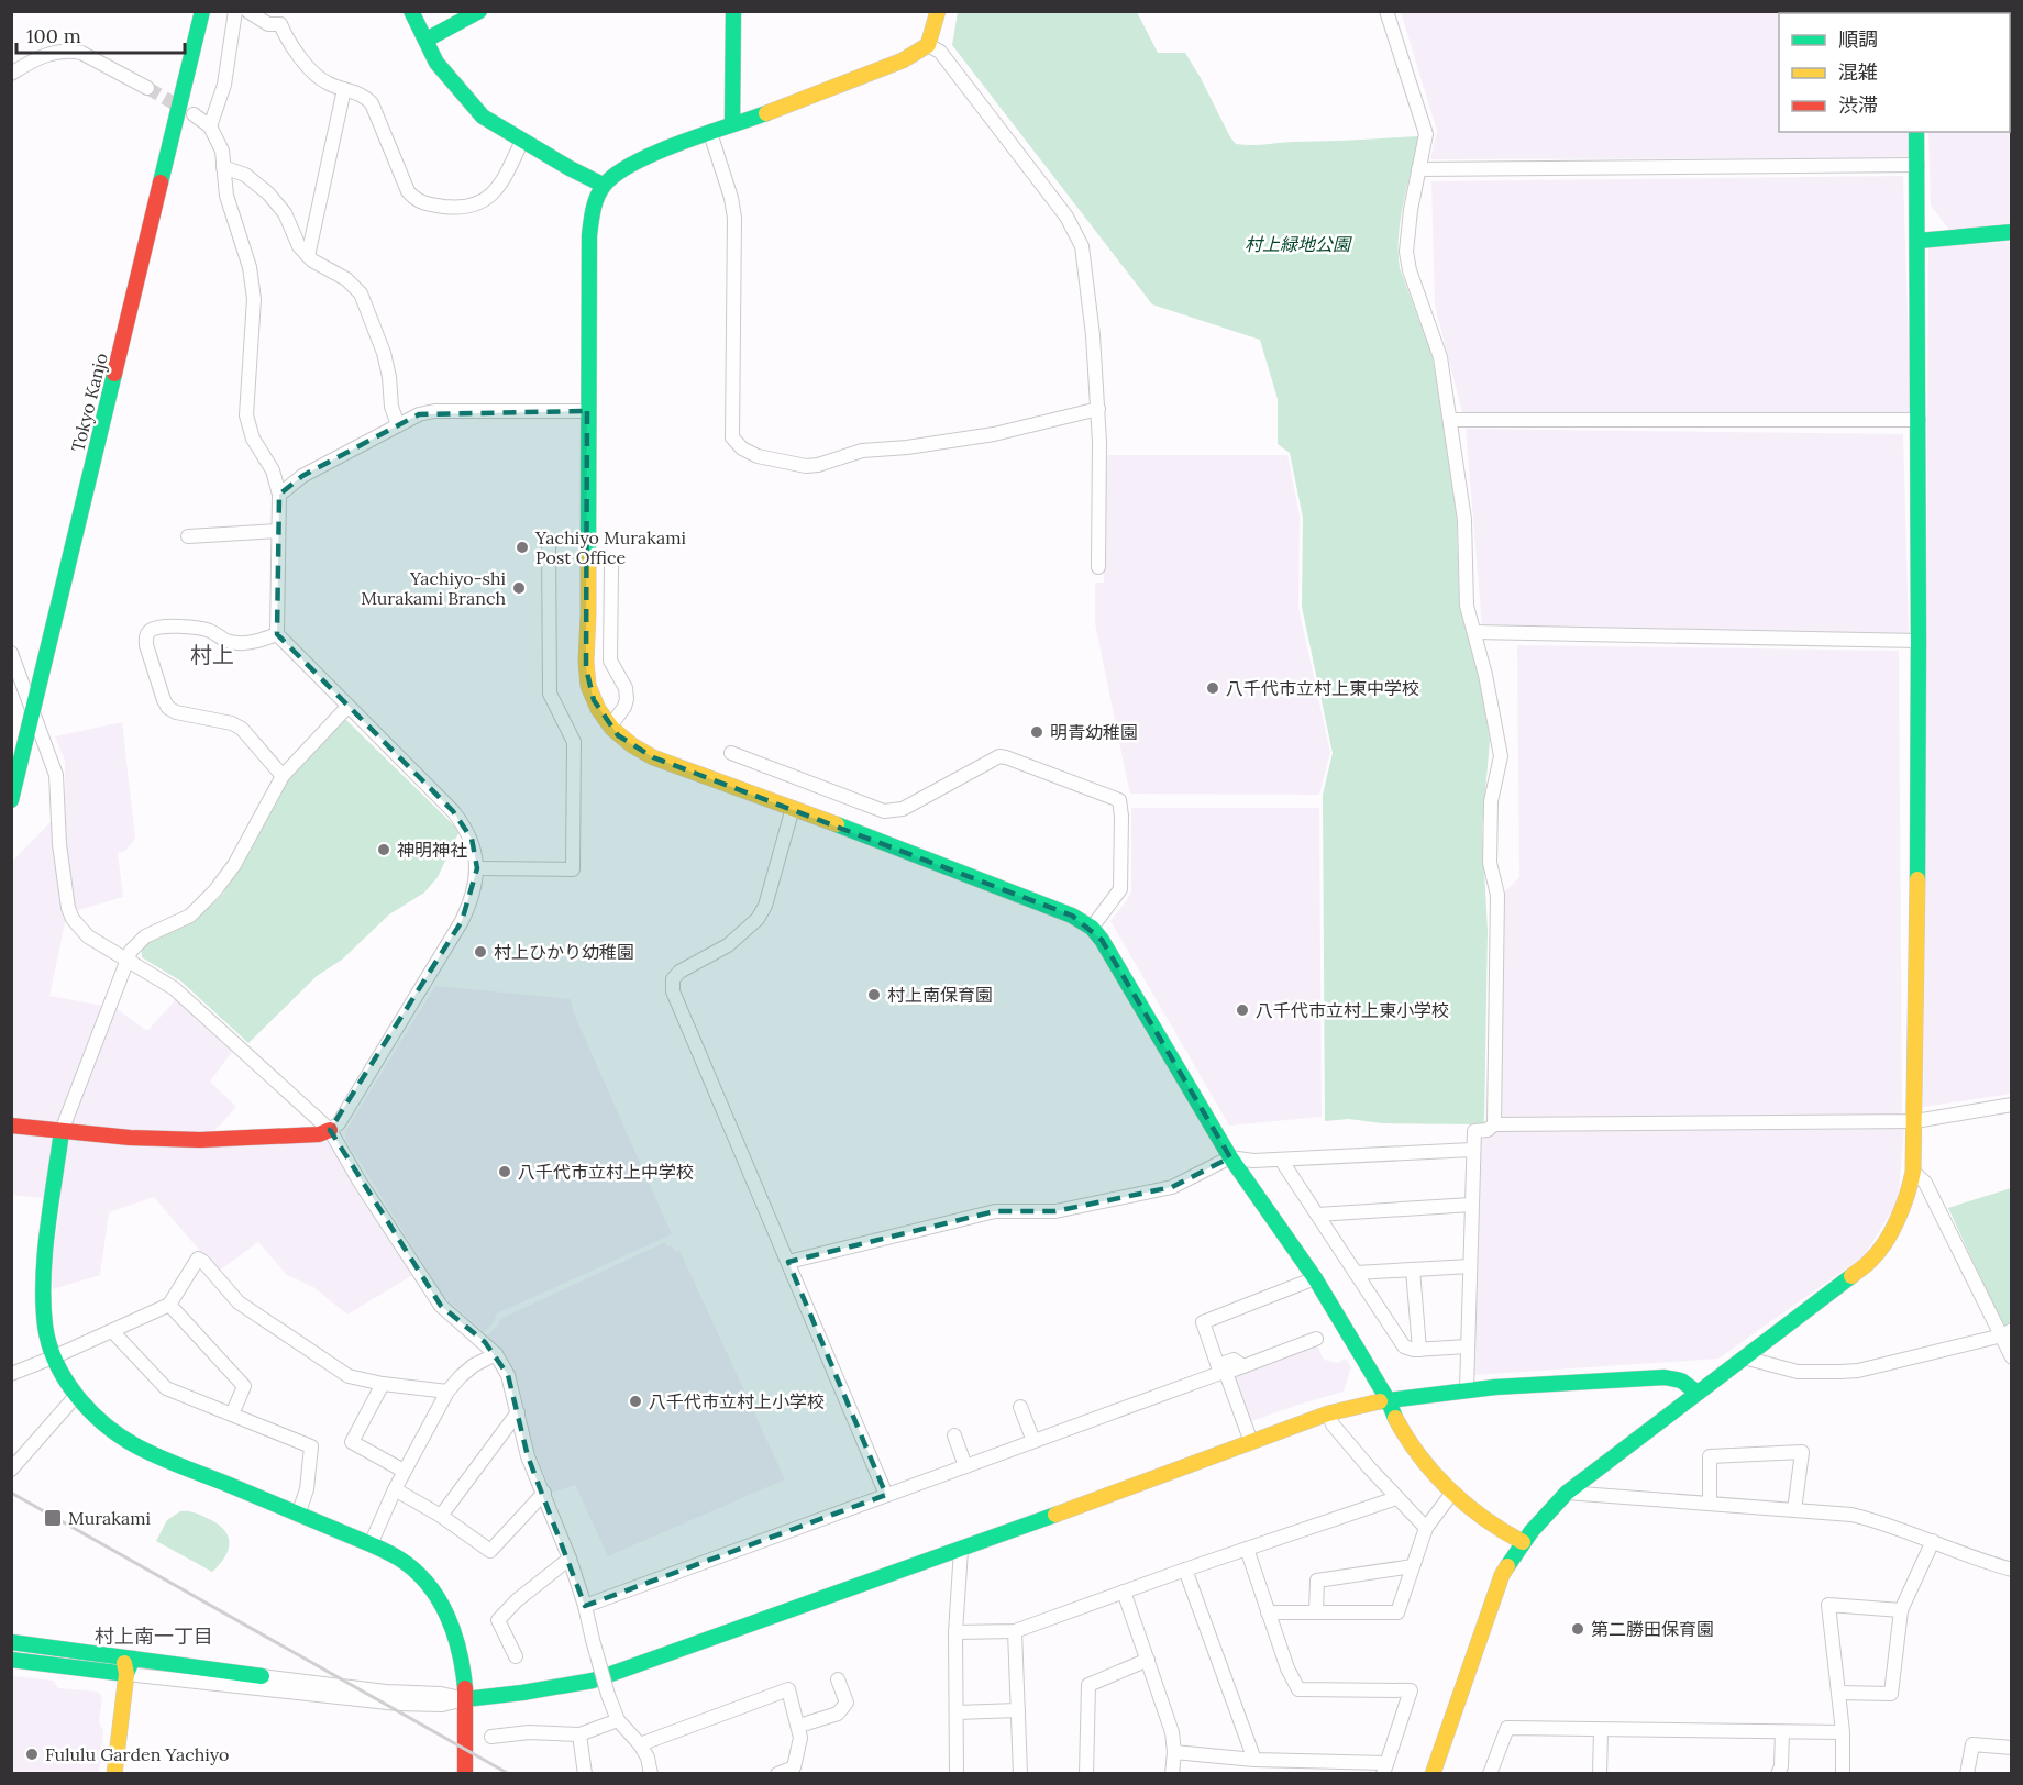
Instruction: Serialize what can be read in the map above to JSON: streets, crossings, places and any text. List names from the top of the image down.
{
  "streets": {
    "main road": ["Tokyo Kanjo"]
  },
  "districts": ["村上", "村上南一丁目"],
  "parks": ["村上緑地公園"],
  "places": {
    "other": [
      "Yachiyo Murakami Post Office",
      "Yachiyo-shi Murakami Branch",
      "八千代市立村上東中学校",
      "明青幼稚園",
      "神明神社",
      "村上ひかり幼稚園",
      "村上南保育園",
      "八千代市立村上東小学校",
      "八千代市立村上中学校",
      "八千代市立村上小学校",
      "第二勝田保育園",
      "Fululu Garden Yachiyo"
    ],
    "transit": ["Murakami"]
  },
  "legend": ["順調", "混雑", "渋滞"],
  "scale_bar": "100 m"
}
